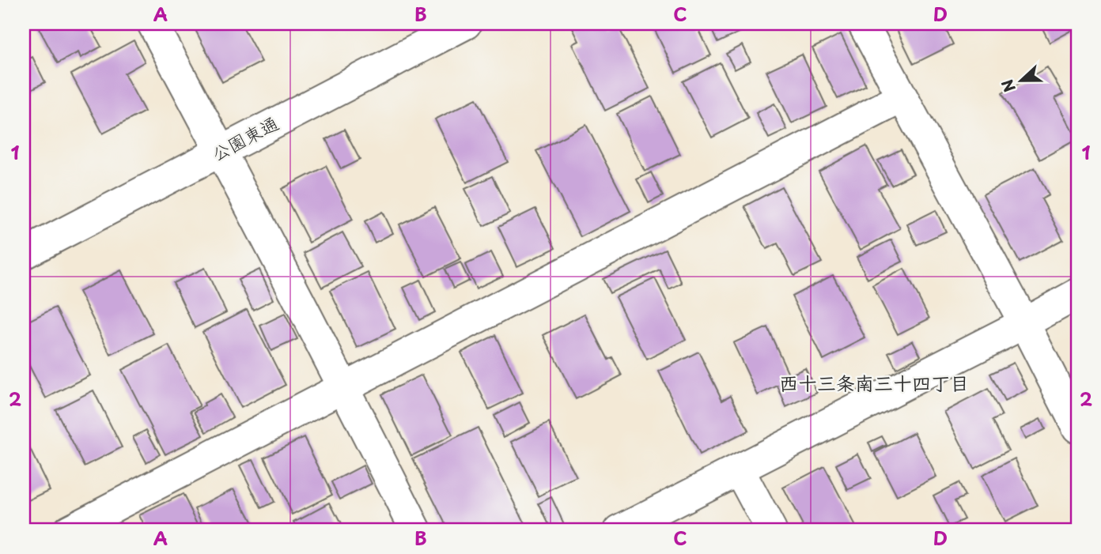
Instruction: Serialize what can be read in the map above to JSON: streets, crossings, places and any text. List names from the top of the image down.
{
  "streets": {
    "street": ["公園東通"]
  },
  "districts": ["西十三条南三十四丁目"],
  "north": "left",
  "grid": {
    "columns": [
      "A",
      "B",
      "C",
      "D"
    ],
    "rows": ["1", "2"]
  }
}
